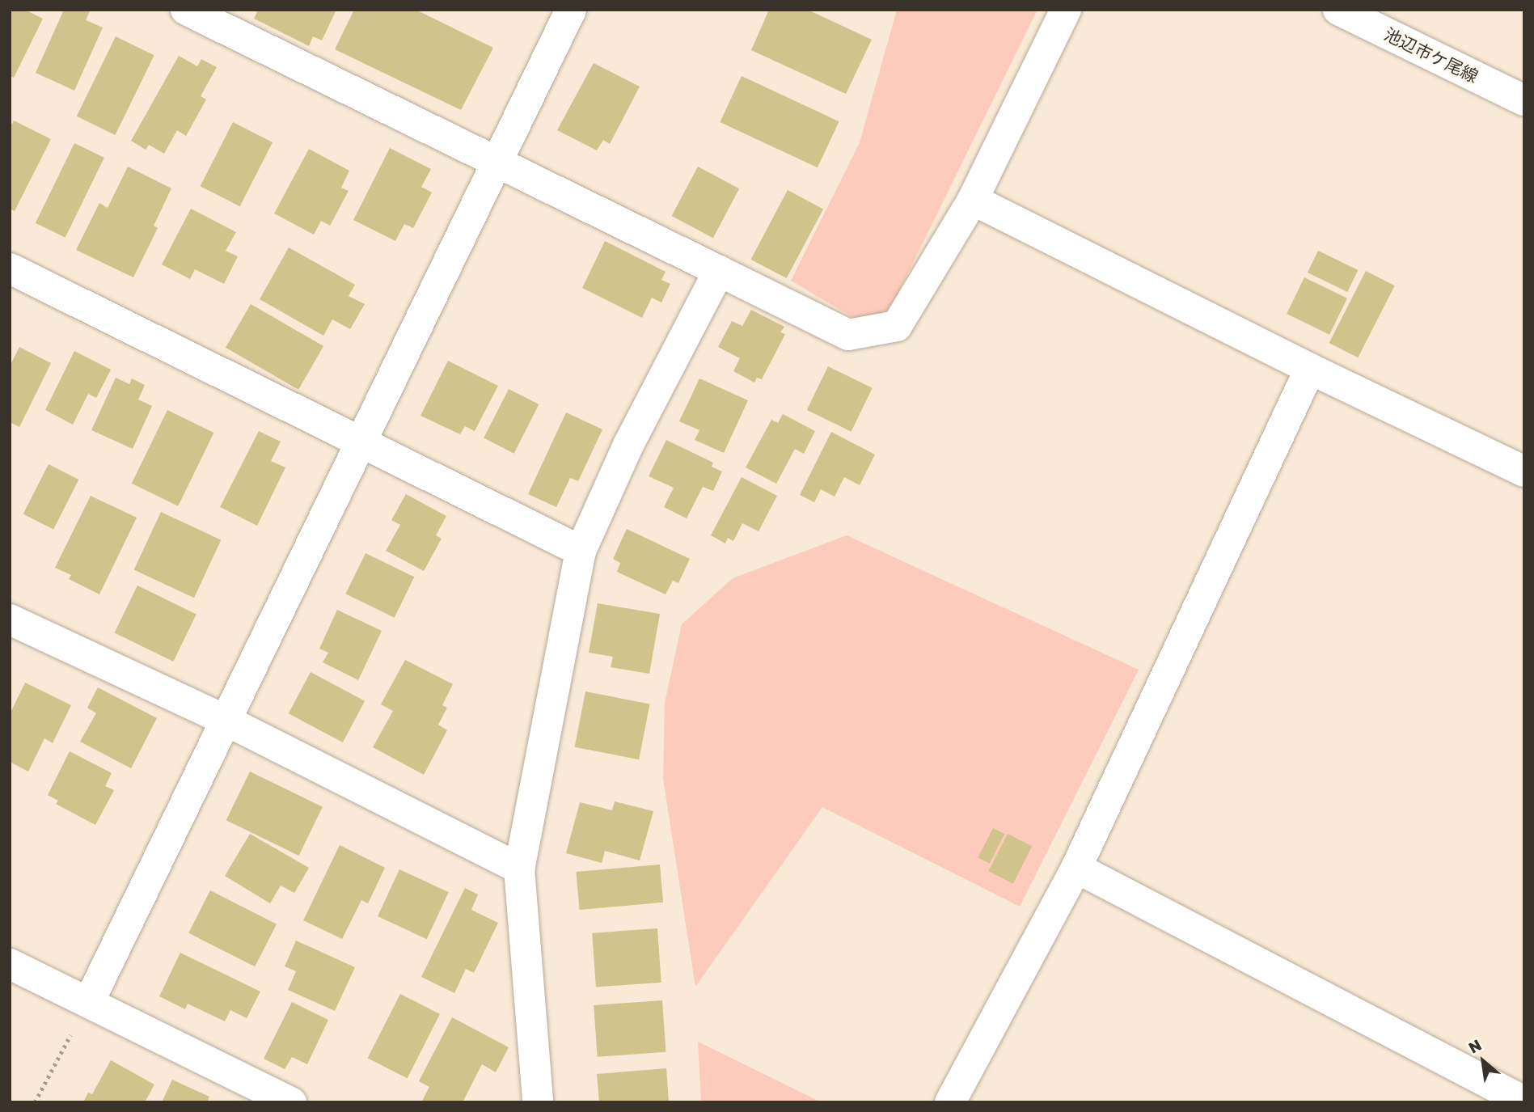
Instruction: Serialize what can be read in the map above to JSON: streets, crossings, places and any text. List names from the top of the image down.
{
  "streets": {
    "street": ["池辺市ケ尾線"]
  },
  "north": "top left"
}
